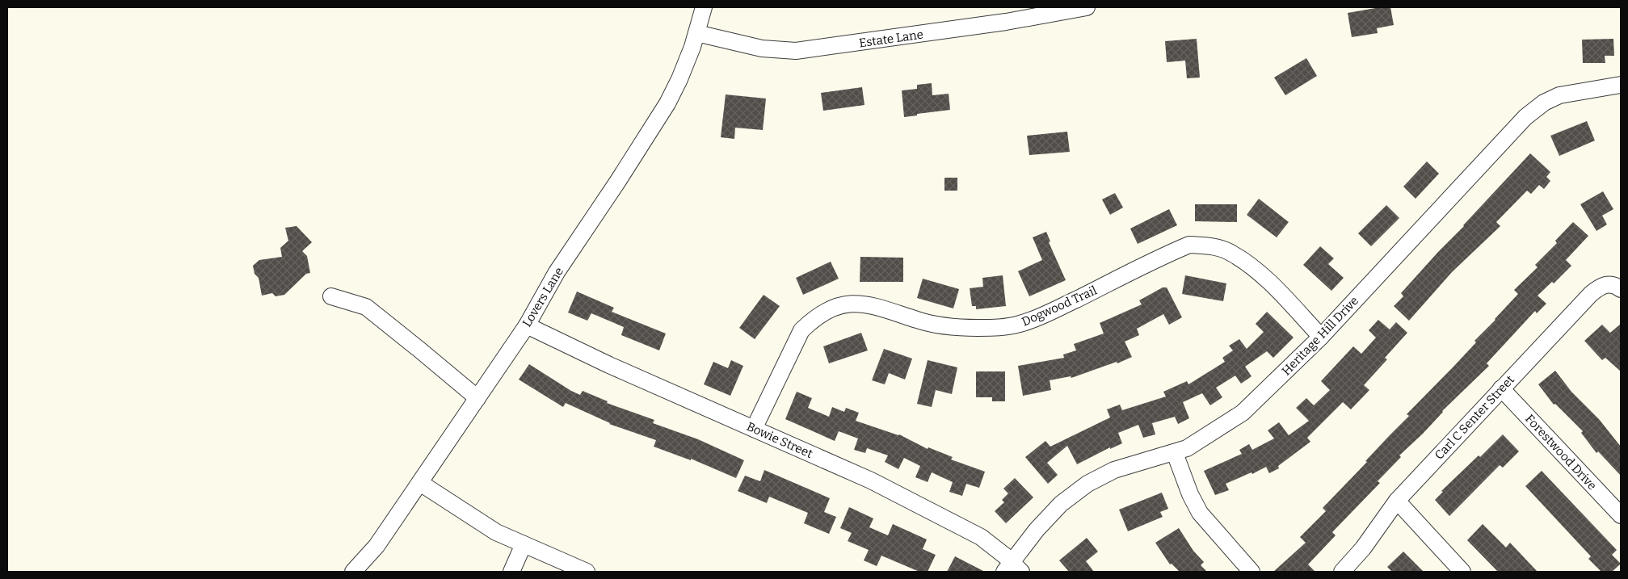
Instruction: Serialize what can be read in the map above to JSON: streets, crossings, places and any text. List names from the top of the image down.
{
  "streets": {
    "street": [
      "Estate Lane",
      "Lovers Lane",
      "Dogwood Trail",
      "Heritage Hill Drive",
      "Carl C Senter Street",
      "Bowie Street",
      "Forestwood Drive"
    ]
  },
  "crossings": [
    ["Estate Lane", "Lovers Lane"],
    ["Lovers Lane", "Bowie Street"],
    ["Dogwood Trail", "Heritage Hill Drive"],
    ["Dogwood Trail", "Bowie Street"],
    ["Heritage Hill Drive", "Bowie Street"],
    ["Carl C Senter Street", "Forestwood Drive"]
  ]
}
